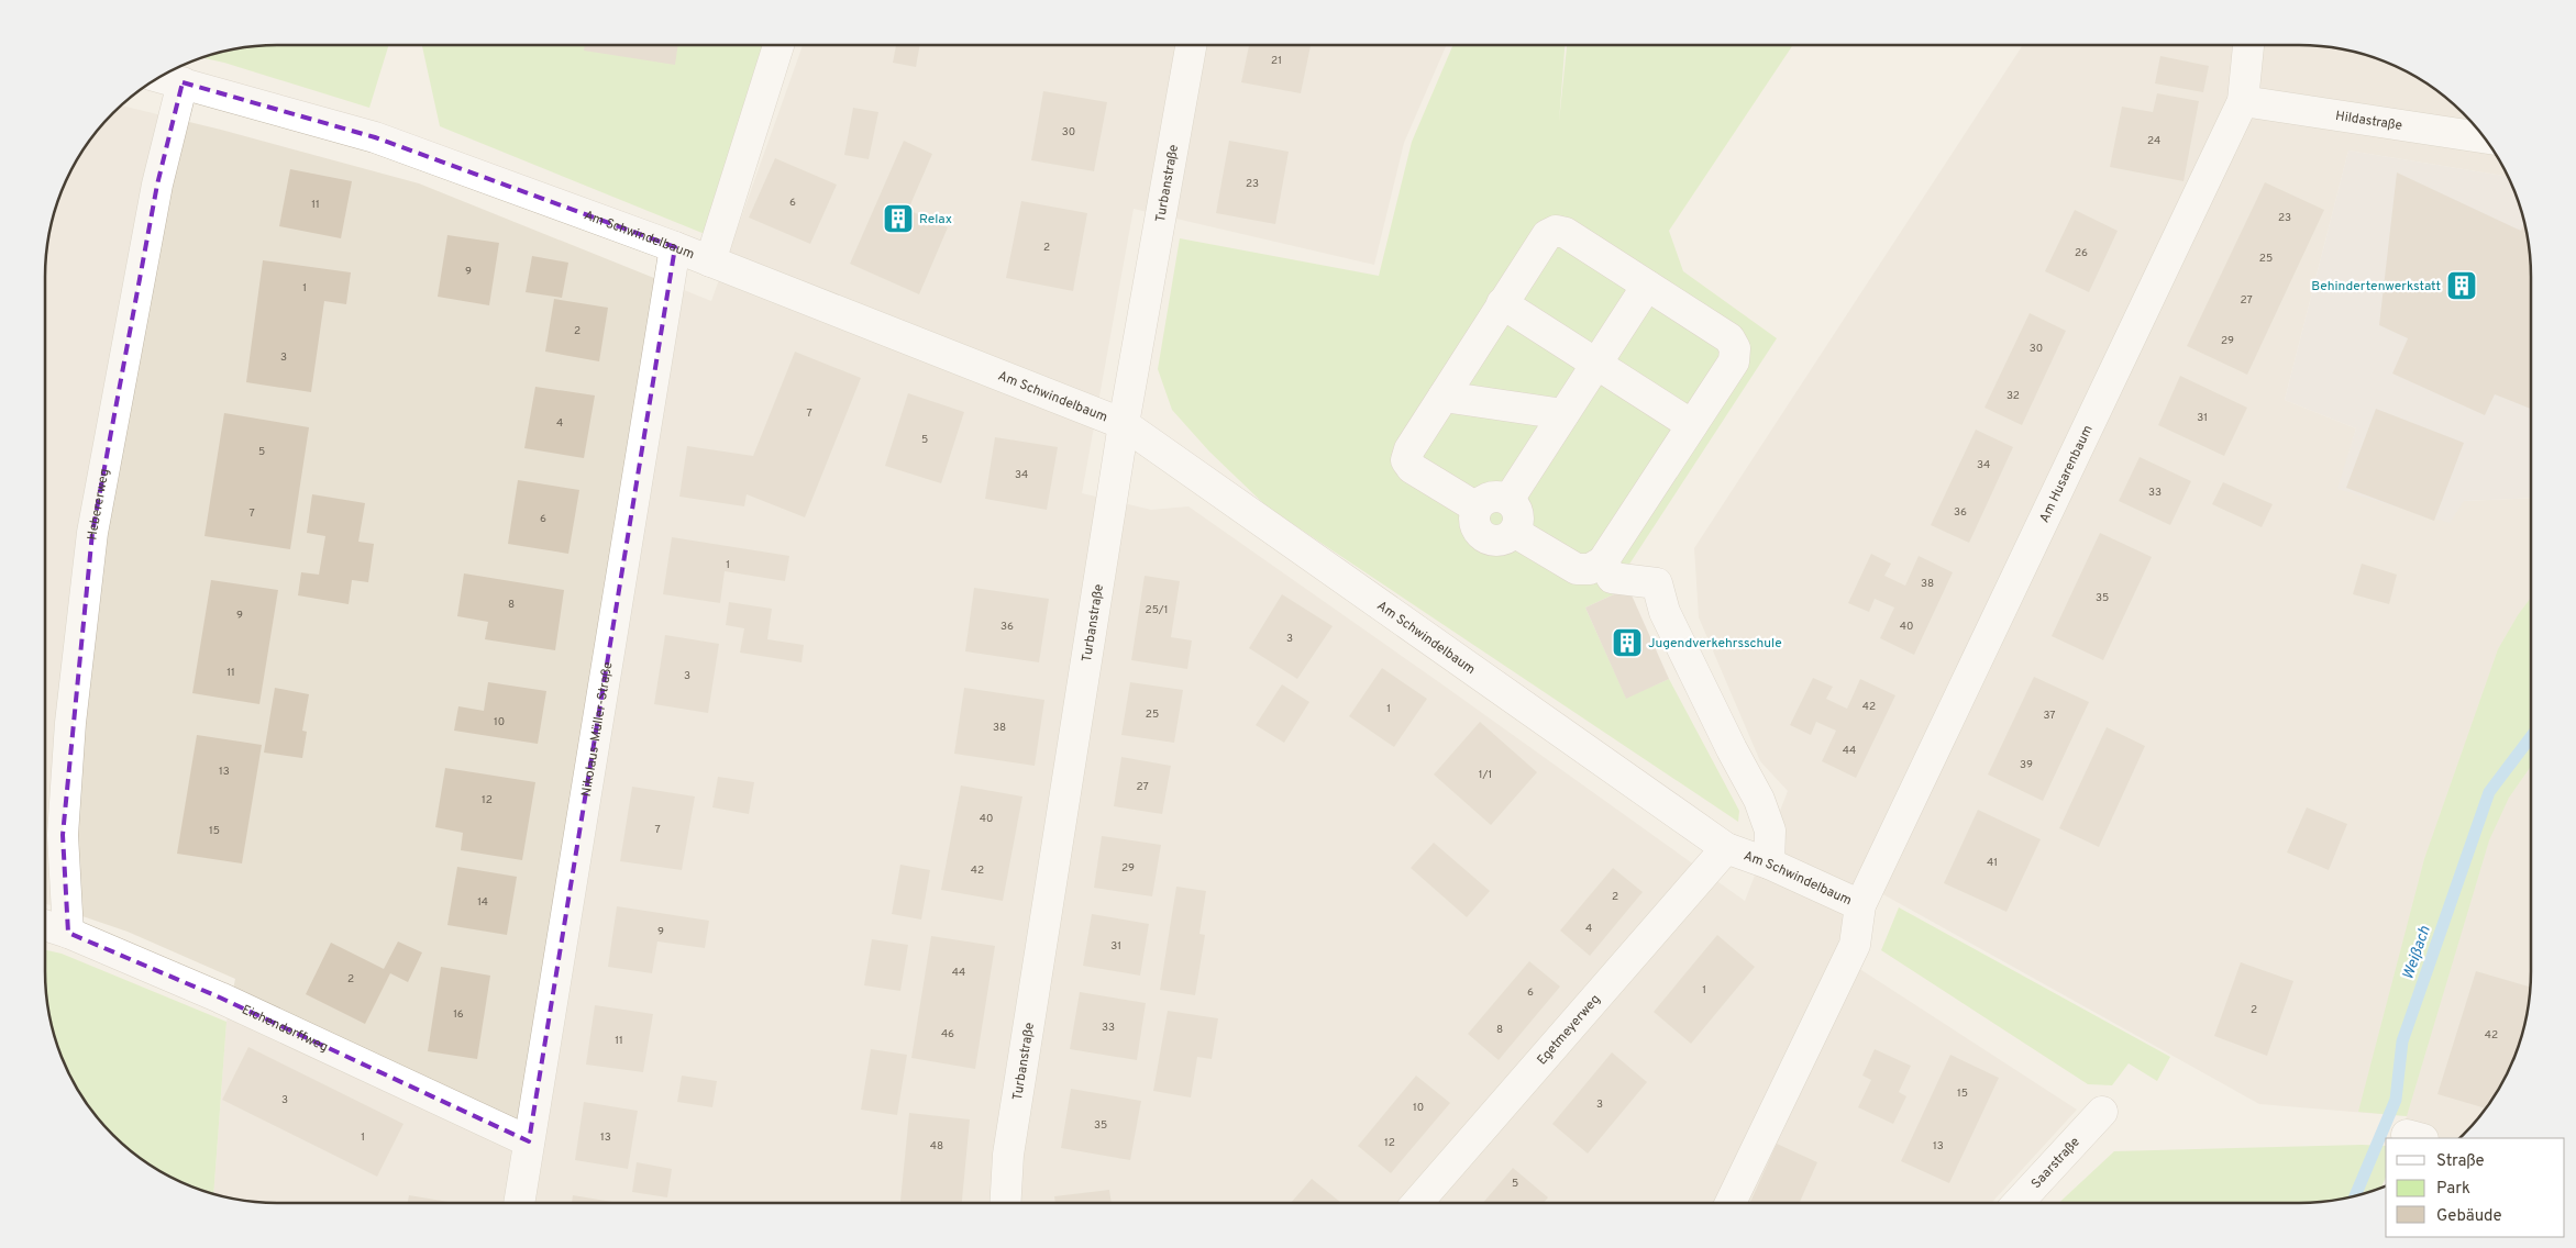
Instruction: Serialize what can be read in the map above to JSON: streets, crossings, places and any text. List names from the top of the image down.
{
  "streets": {
    "street": [
      "Hildastraße",
      "Turbanstraße",
      "Am Schwindelbaum",
      "Am Husarenbaum",
      "Hebererweg",
      "Nikolaus-Müller-Straße",
      "Eichendorffweg",
      "Egetmeyerweg",
      "Saarstraße"
    ]
  },
  "crossings": [
    ["Hildastraße", "Am Husarenbaum"],
    ["Turbanstraße", "Am Schwindelbaum"],
    ["Am Schwindelbaum", "Am Husarenbaum"],
    ["Am Schwindelbaum", "Hebererweg"],
    ["Am Schwindelbaum", "Nikolaus-Müller-Straße"],
    ["Am Schwindelbaum", "Egetmeyerweg"],
    ["Hebererweg", "Eichendorffweg"],
    ["Nikolaus-Müller-Straße", "Eichendorffweg"]
  ],
  "water": ["Weißach"],
  "places": {
    "building": ["Relax", "Behindertenwerkstatt", "Jugendverkehrsschule"]
  },
  "house_numbers": [
    "21",
    "30",
    "24",
    "23",
    "6",
    "11",
    "23",
    "2",
    "26",
    "25",
    "9",
    "1",
    "27",
    "2",
    "29",
    "30",
    "3",
    "32",
    "7",
    "31",
    "4",
    "5",
    "5",
    "34",
    "34",
    "33",
    "36",
    "7",
    "6",
    "1",
    "38",
    "35",
    "8",
    "25/1",
    "9",
    "36",
    "40",
    "3",
    "11",
    "3",
    "42",
    "1",
    "25",
    "37",
    "10",
    "38",
    "44",
    "39",
    "13",
    "1/1",
    "27",
    "12",
    "40",
    "7",
    "15",
    "41",
    "29",
    "42",
    "2",
    "14",
    "4",
    "9",
    "31",
    "44",
    "2",
    "1",
    "6",
    "2",
    "16",
    "33",
    "8",
    "46",
    "42",
    "11",
    "15",
    "3",
    "3",
    "10",
    "35",
    "1",
    "13",
    "12",
    "48",
    "13",
    "5"
  ],
  "legend": ["Straße", "Park", "Gebäude"]
}
